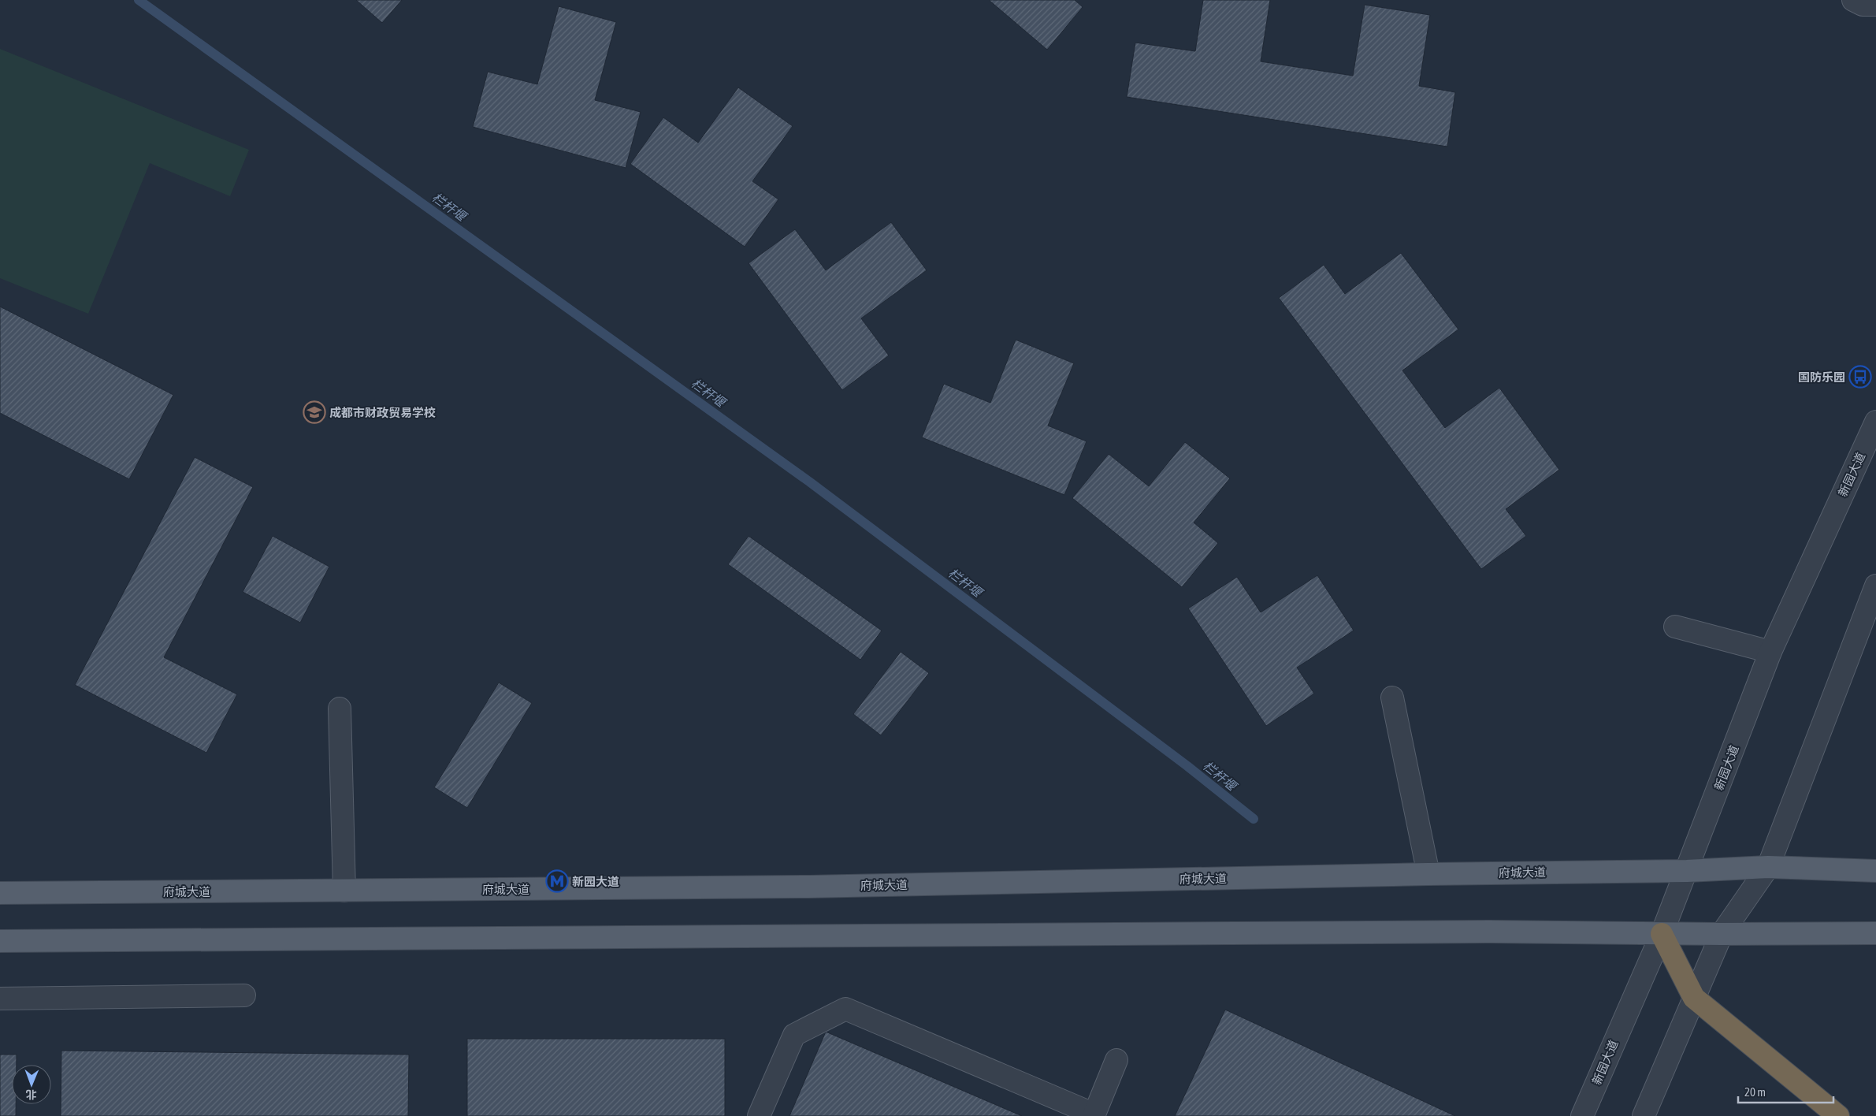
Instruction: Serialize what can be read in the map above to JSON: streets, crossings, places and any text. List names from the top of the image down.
{
  "streets": {
    "main road": ["府城大道"],
    "street": ["新园大道"]
  },
  "crossings": [
    ["新园大道", "府城大道"]
  ],
  "water": ["栏杆堰"],
  "places": {
    "bus stop": ["国防乐园"],
    "school or university": ["成都市财政贸易学校"],
    "metro station": ["新园大道"]
  },
  "scale_bar": "20 m",
  "north": "bottom"
}
